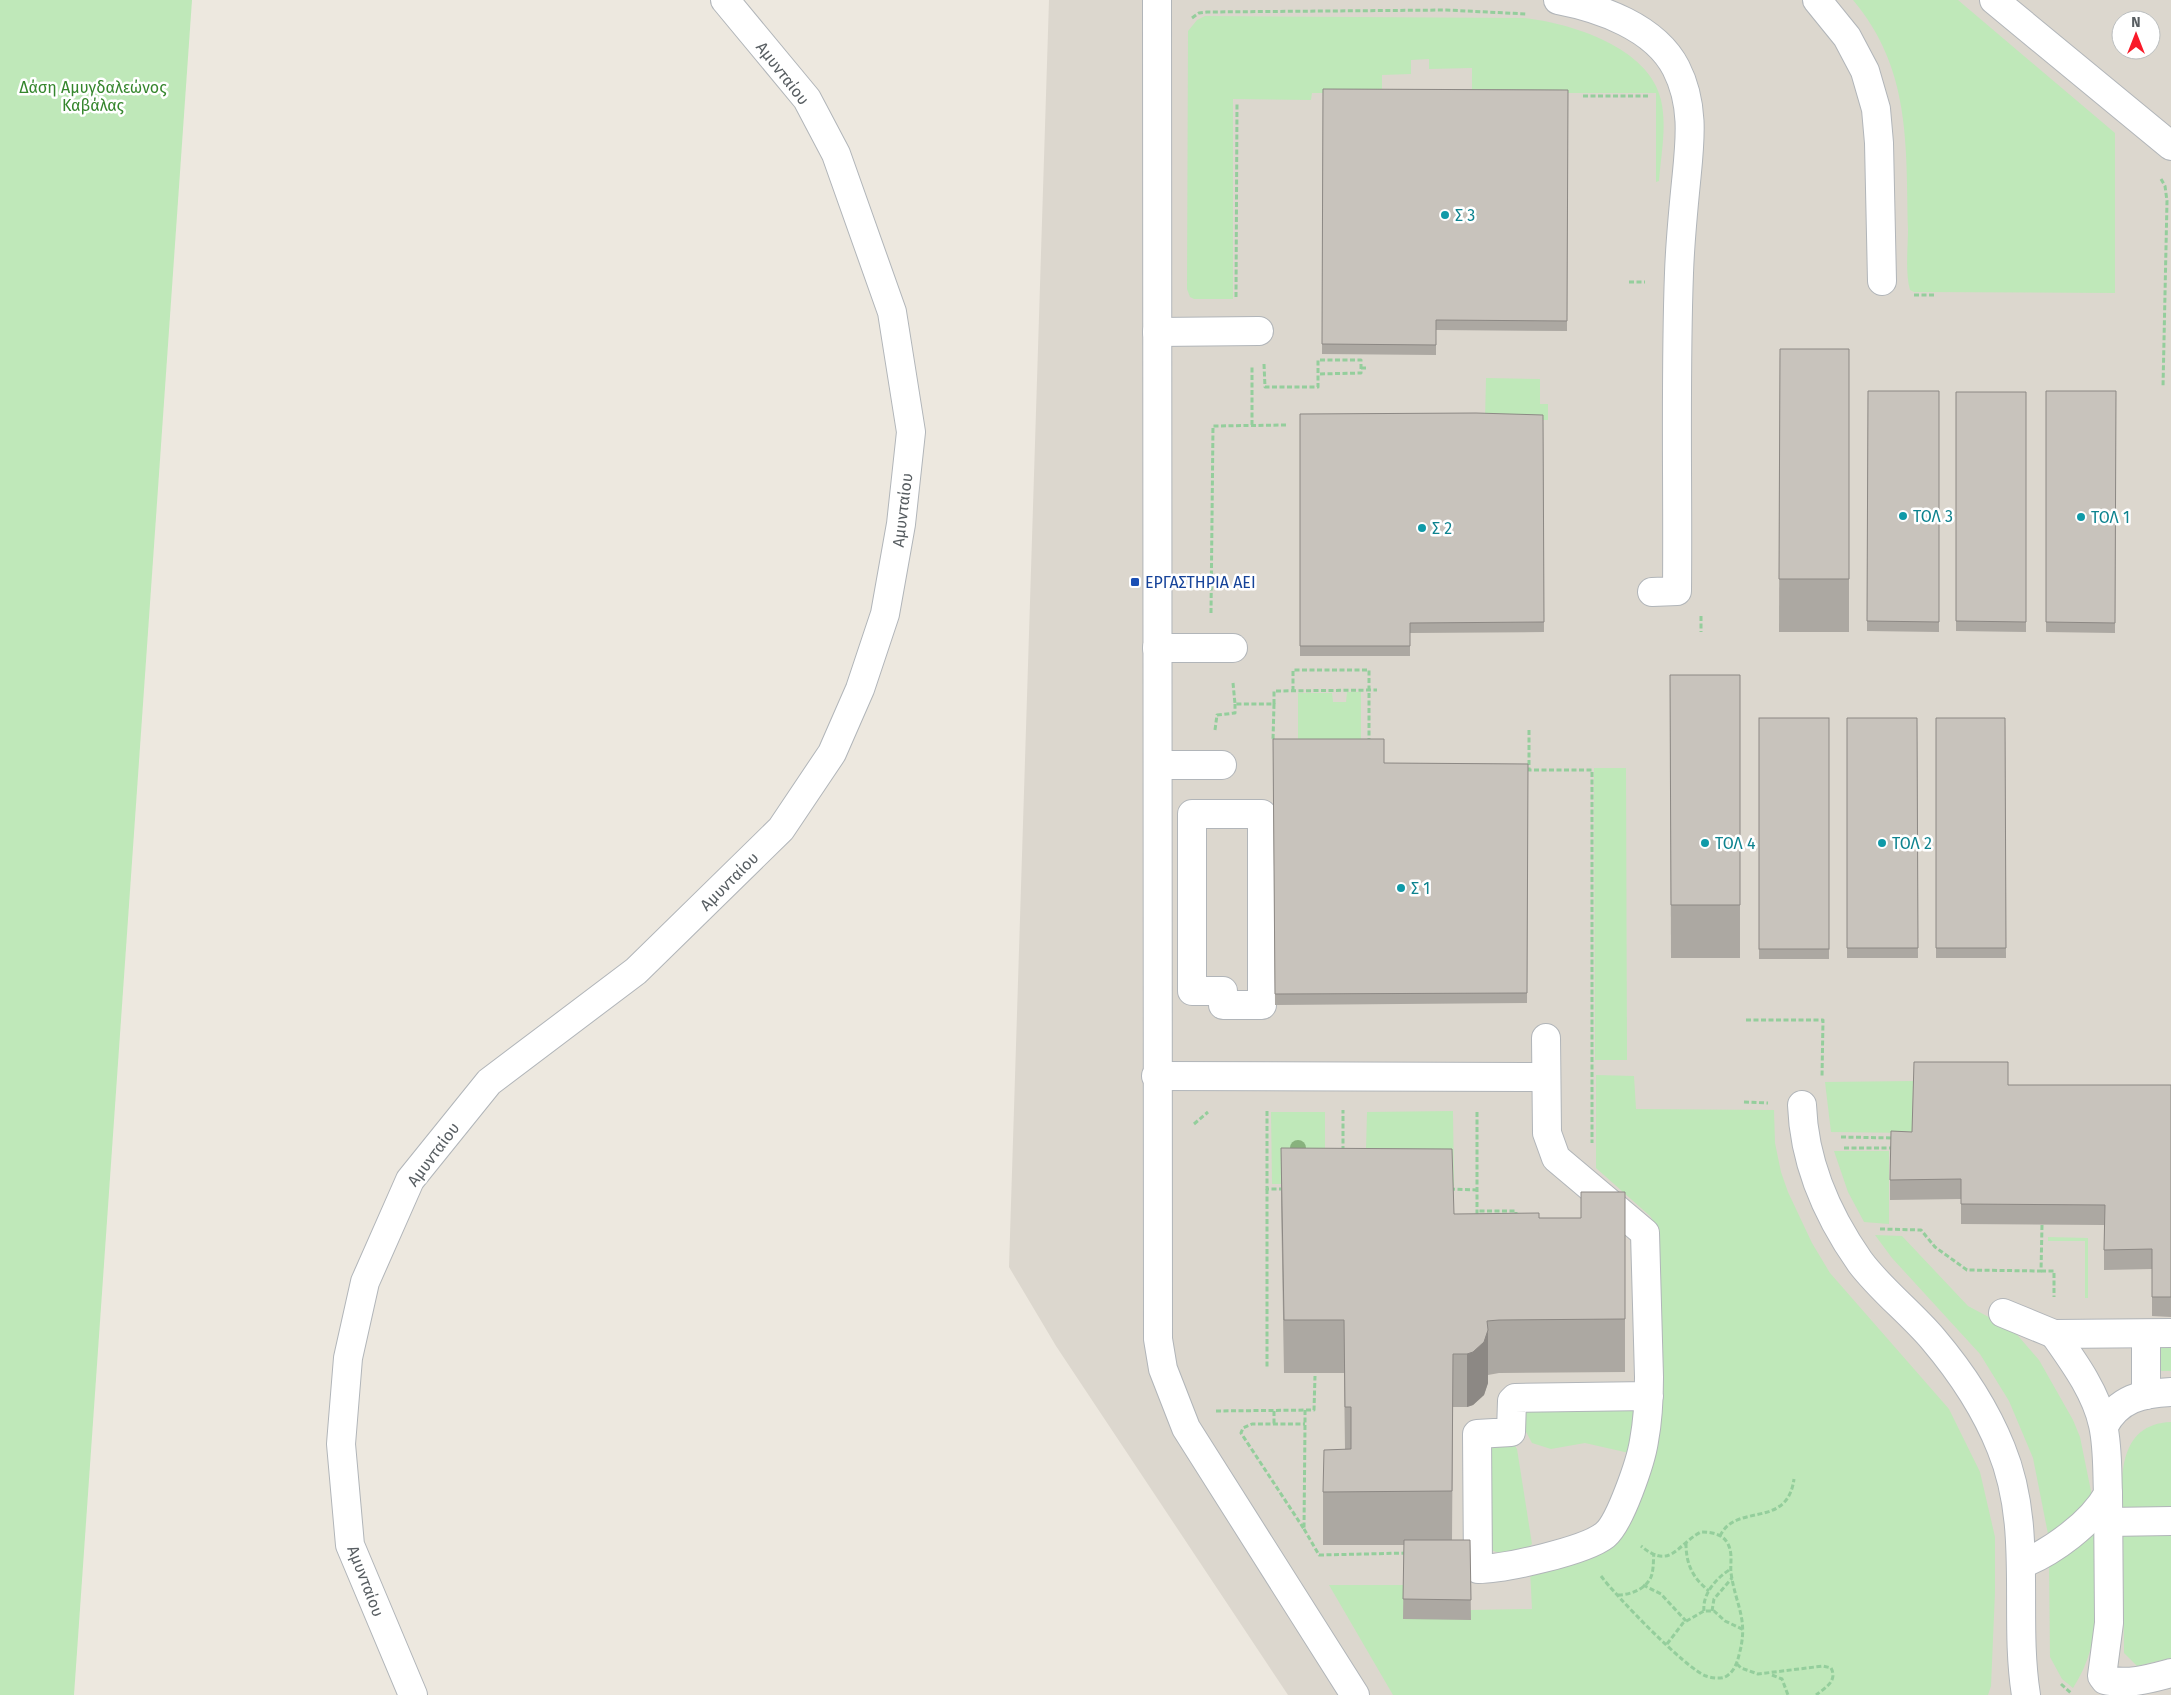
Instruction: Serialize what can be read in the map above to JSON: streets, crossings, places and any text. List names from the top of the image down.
{
  "streets": {
    "street": ["Αμυνταίου"]
  },
  "parks": ["Δάση Αμυγδαλεώνος Καβάλας"],
  "places": {
    "other": [
      "Σ 3",
      "ΤΟΛ 3",
      "ΤΟΛ 1",
      "Σ 2",
      "ΤΟΛ 4",
      "ΤΟΛ 2",
      "Σ 1"
    ],
    "transit": ["ΕΡΓΑΣΤΗΡΙΑ ΑΕΙ"]
  },
  "north": "top"
}
